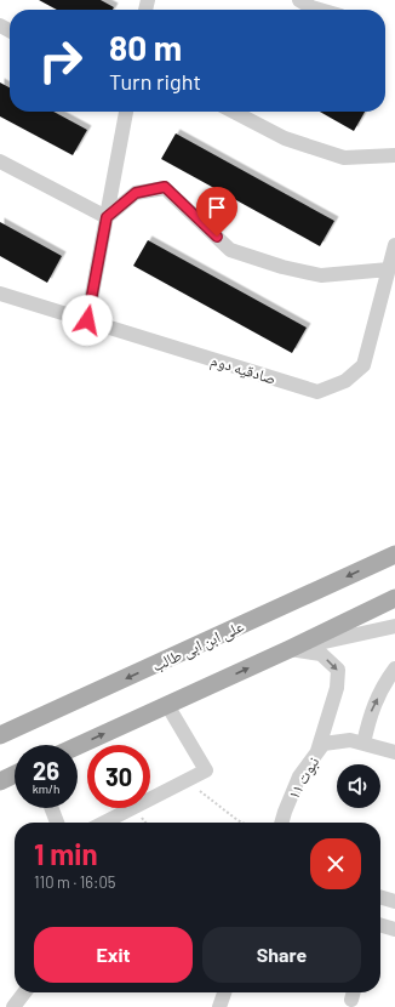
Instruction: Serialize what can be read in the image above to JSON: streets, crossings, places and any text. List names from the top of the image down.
{
  "streets": {
    "main road": ["علی ابن ابی طالب"],
    "street": ["صادقیه دوم", "نبوت ۱۱"]
  },
  "page": {
    "turn": ["80 m", "Turn right"],
    "speed": "26 km/h",
    "limit": "30",
    "heading": ["1 min", "110 m · 16:05"],
    "buttons": ["Exit", "Share"]
  }
}
